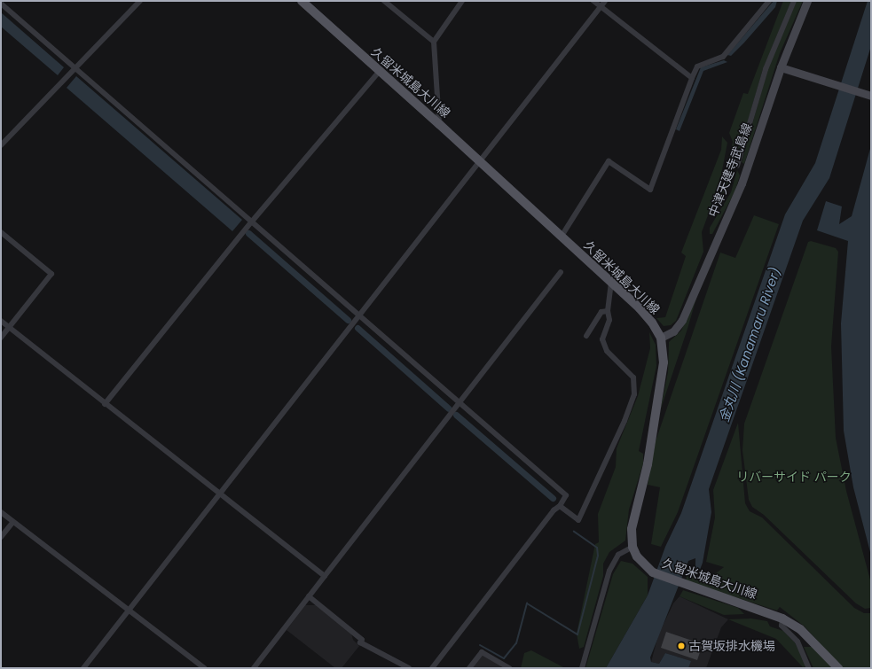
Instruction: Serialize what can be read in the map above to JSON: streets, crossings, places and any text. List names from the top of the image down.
{
  "streets": {
    "main road": ["久留米城島大川線", "中津天建寺武島線"]
  },
  "crossings": [
    ["久留米城島大川線", "中津天建寺武島線"]
  ],
  "water": ["金丸川 (Kanamaru River)"],
  "parks": ["リバーサイド パーク"],
  "places": ["古賀坂排水機場"]
}
